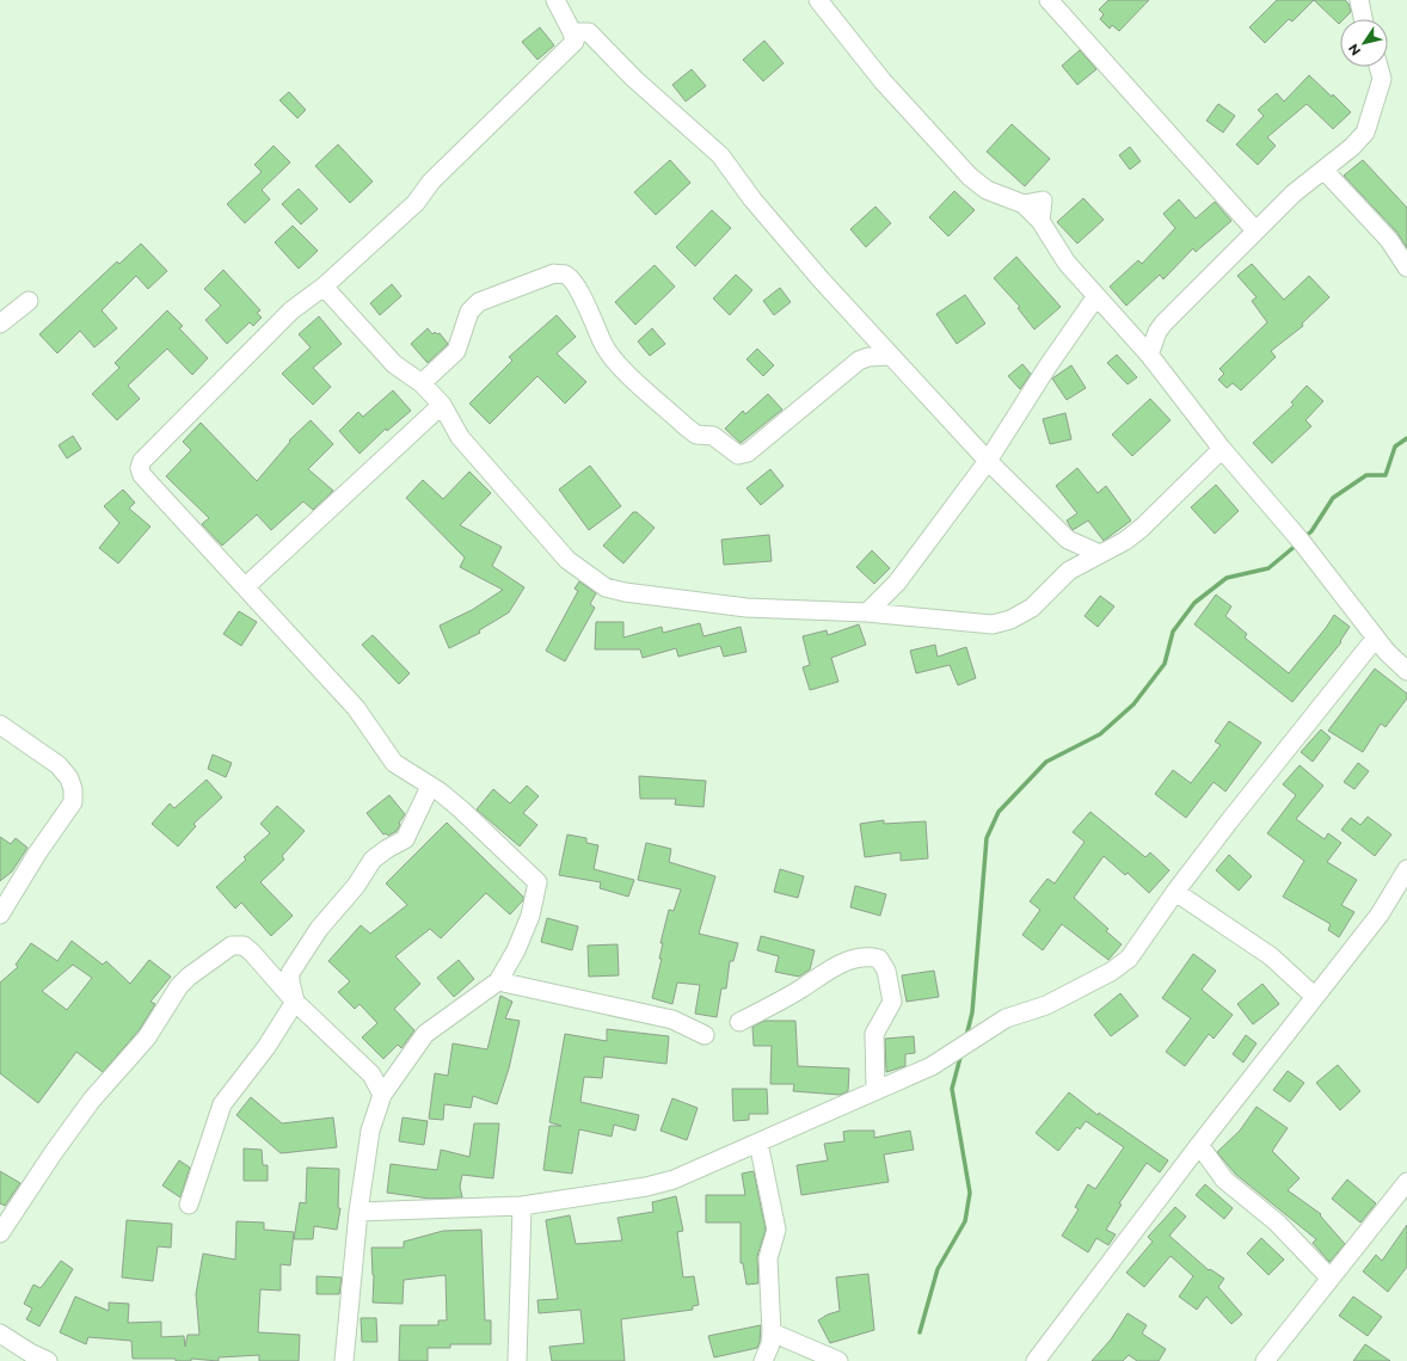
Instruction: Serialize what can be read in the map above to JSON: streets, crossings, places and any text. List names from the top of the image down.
{
  "north": "bottom left"
}
